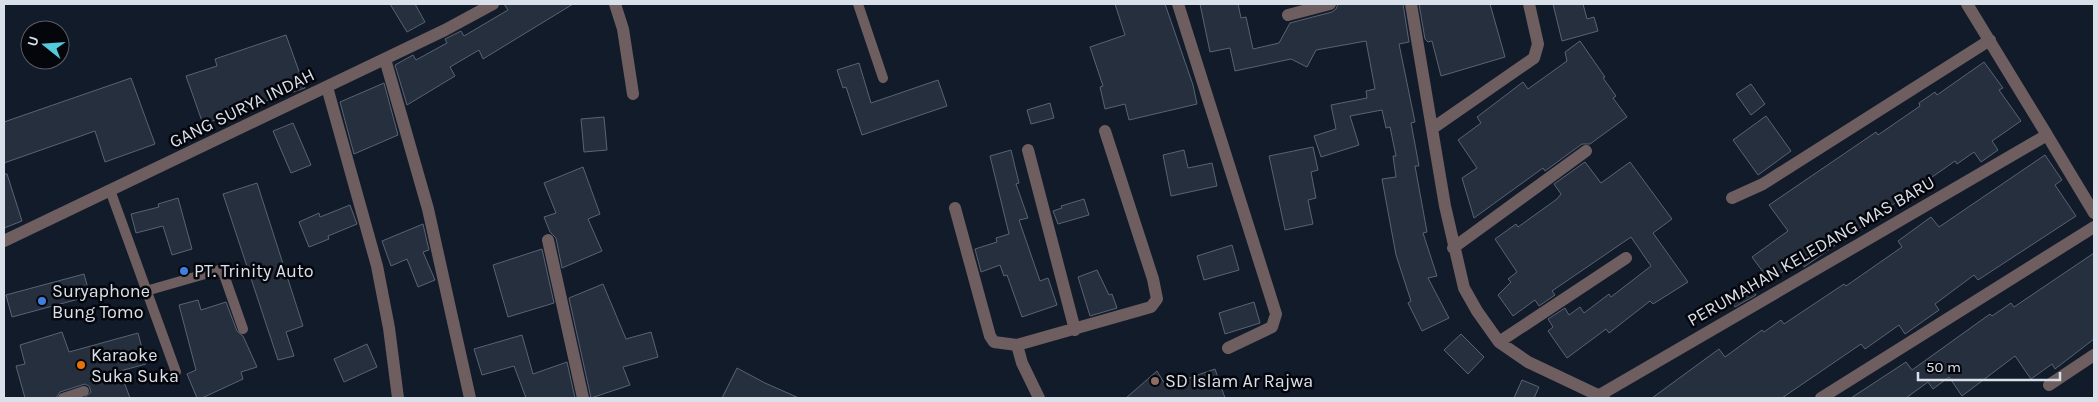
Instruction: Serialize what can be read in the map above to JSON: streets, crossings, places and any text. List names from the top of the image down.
{
  "streets": {
    "street": ["GANG SURYA INDAH", "PERUMAHAN KELEDANG MAS BARU"]
  },
  "places": [
    "PT. Trinity Auto",
    "Suryaphone Bung Tomo",
    "Karaoke Suka Suka",
    "SD Islam Ar Rajwa"
  ],
  "scale_bar": "50 m",
  "north": "left"
}
